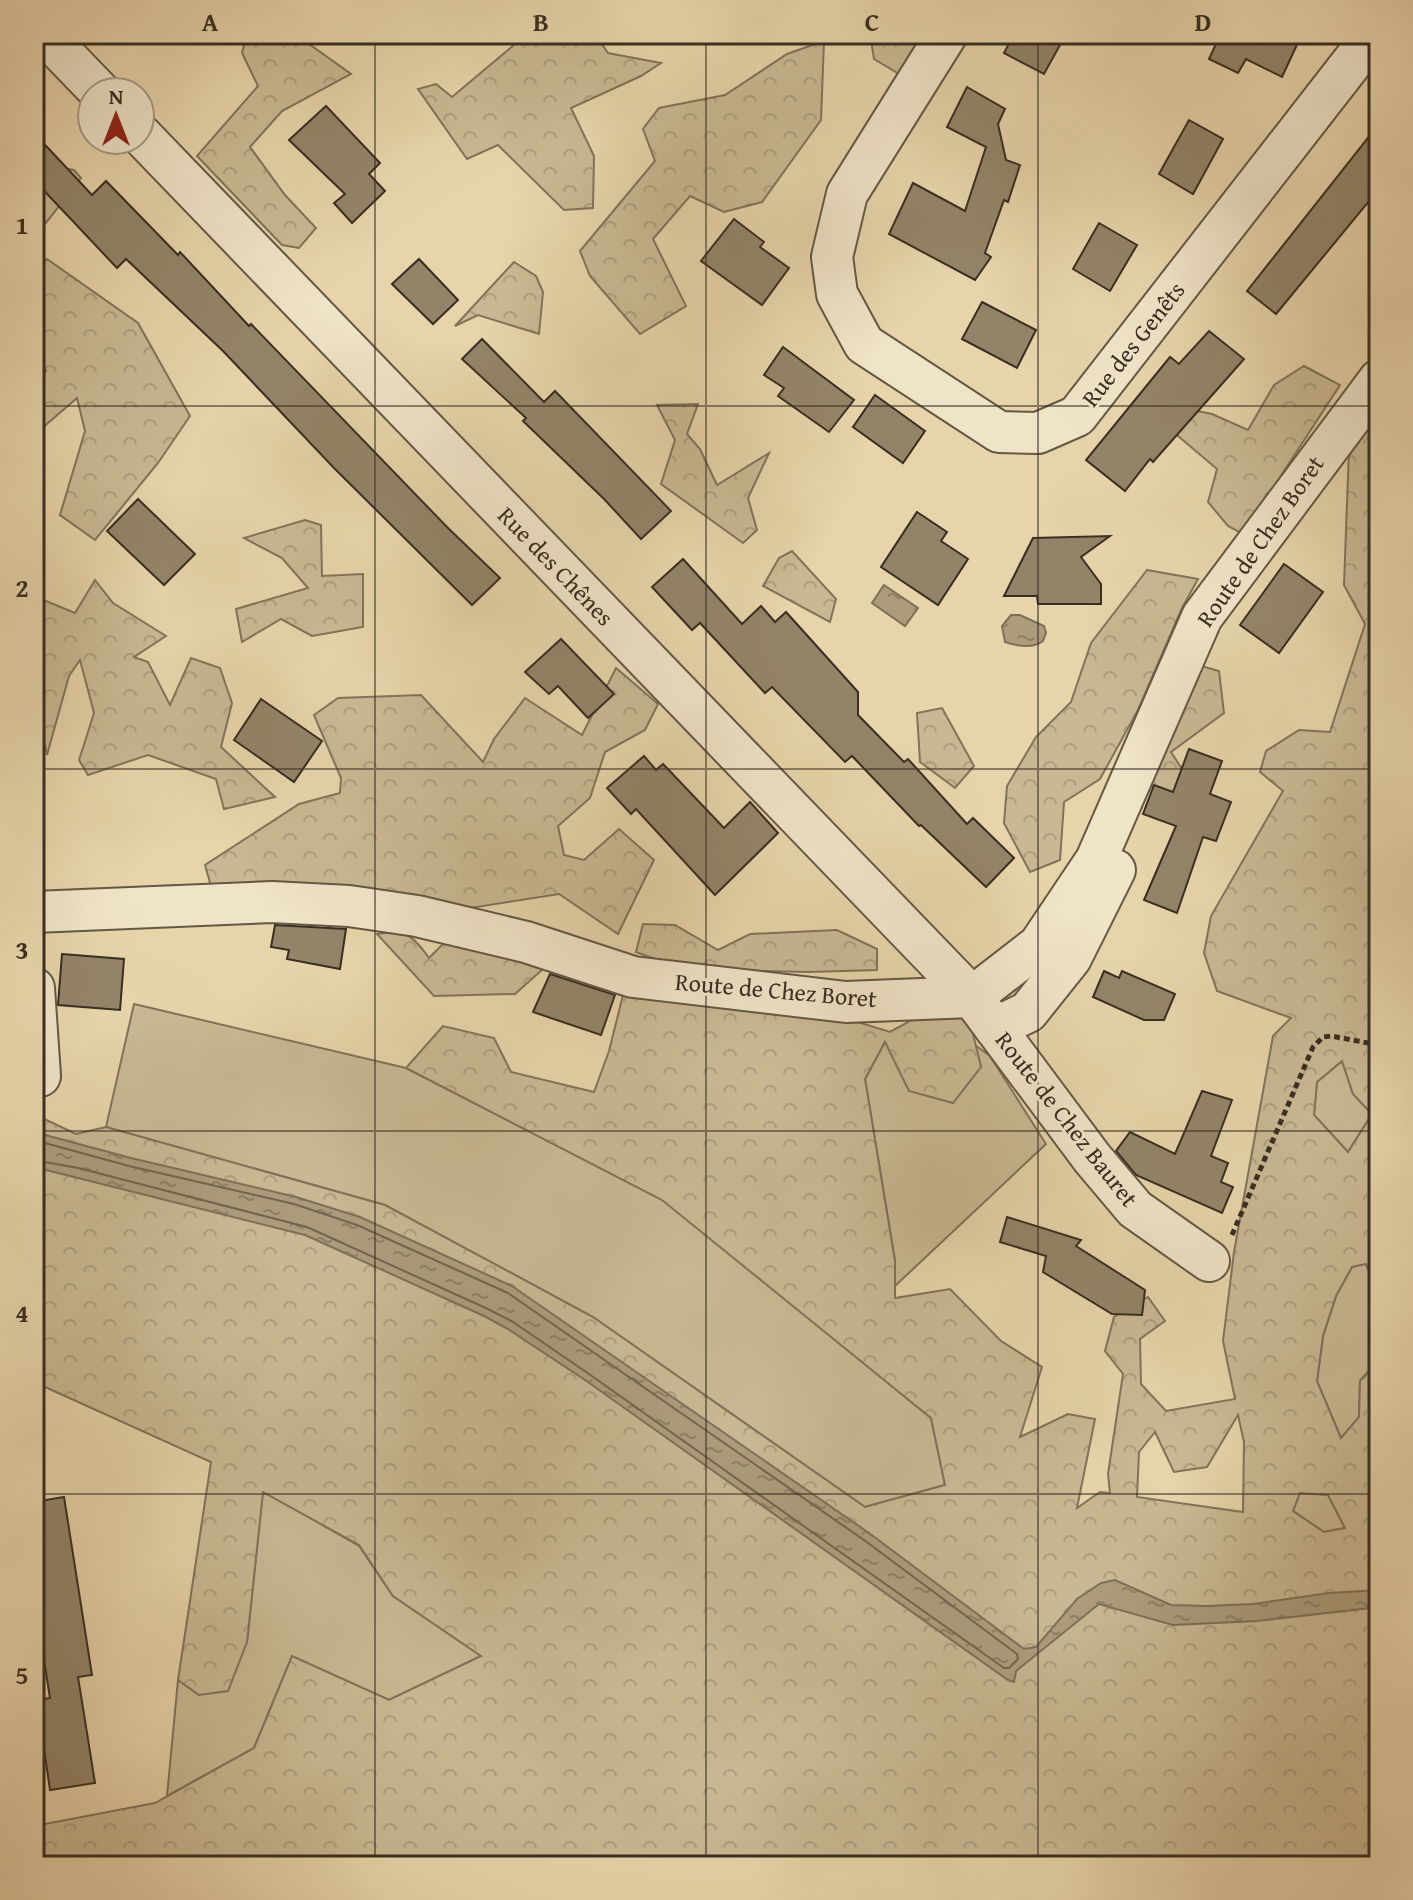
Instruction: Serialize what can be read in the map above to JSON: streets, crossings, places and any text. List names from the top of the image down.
{
  "streets": {
    "street": [
      "Rue des Genêts",
      "Route de Chez Boret",
      "Rue des Chênes",
      "Route de Chez Bauret"
    ]
  },
  "crossings": [
    ["Route de Chez Boret", "Rue des Chênes"],
    ["Route de Chez Boret", "Route de Chez Bauret"],
    ["Rue des Chênes", "Route de Chez Bauret"]
  ],
  "north": "top",
  "grid": {
    "columns": [
      "A",
      "B",
      "C",
      "D"
    ],
    "rows": [
      "1",
      "2",
      "3",
      "4",
      "5"
    ]
  }
}
